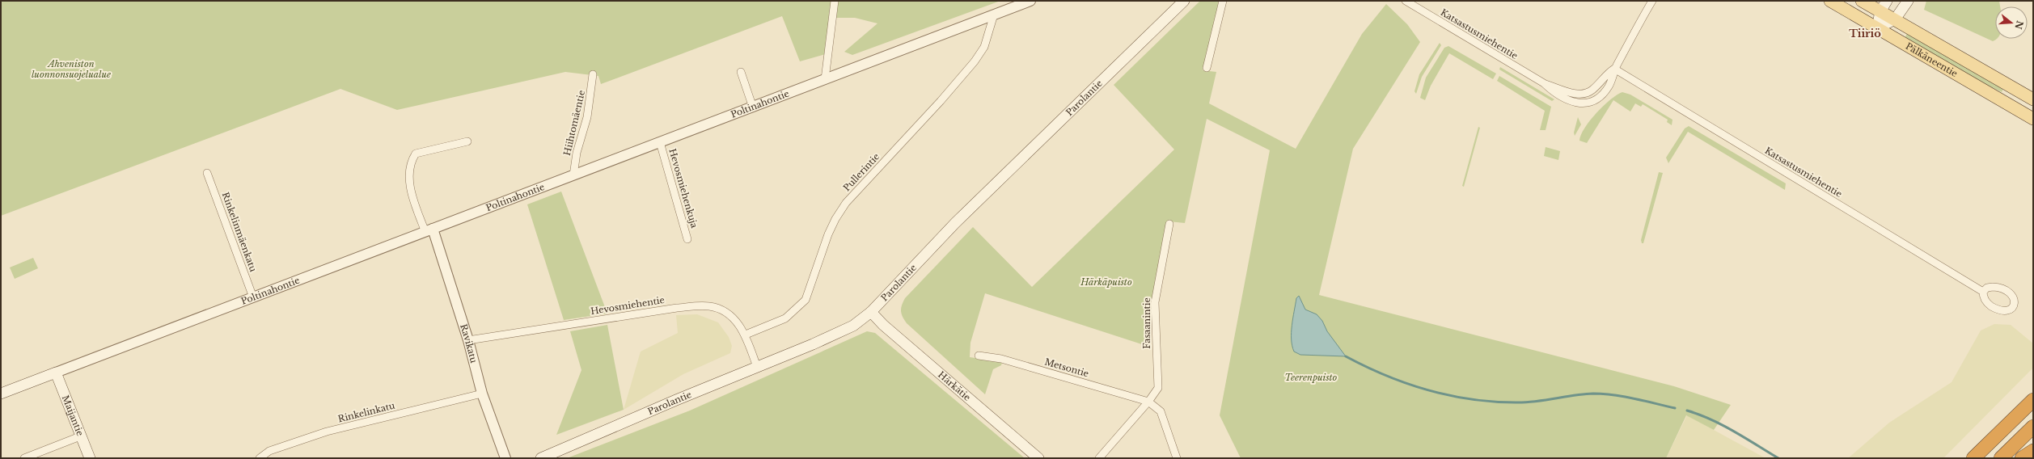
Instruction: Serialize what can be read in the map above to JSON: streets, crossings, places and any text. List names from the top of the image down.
{
  "streets": {
    "main road": [
      "Pälkäneentie",
      "Parolantie",
      "Poltinahontie",
      "Härkätie",
      "Maijantie"
    ],
    "street": [
      "Katsastusmiehentie",
      "Hiihtomäentie",
      "Pullerintie",
      "Hevosmiehenkuja",
      "Rinkelinmäenkatu",
      "Hevosmiehentie",
      "Fasaanintie",
      "Ravikatu",
      "Metsontie",
      "Rinkelinkatu"
    ]
  },
  "crossings": [
    ["Parolantie", "Hevosmiehentie"],
    ["Parolantie", "Härkätie"],
    ["Poltinahontie", "Hiihtomäentie"],
    ["Poltinahontie", "Pullerintie"],
    ["Poltinahontie", "Hevosmiehenkuja"],
    ["Poltinahontie", "Rinkelinmäenkatu"],
    ["Poltinahontie", "Ravikatu"],
    ["Poltinahontie", "Maijantie"],
    ["Pullerintie", "Hevosmiehentie"],
    ["Hevosmiehentie", "Ravikatu"],
    ["Fasaanintie", "Metsontie"],
    ["Ravikatu", "Rinkelinkatu"]
  ],
  "districts": ["Tiiriö"],
  "parks": ["Ahveniston luonnonsuojelualue", "Härkäpuisto", "Teerenpuisto"],
  "north": "right"
}
